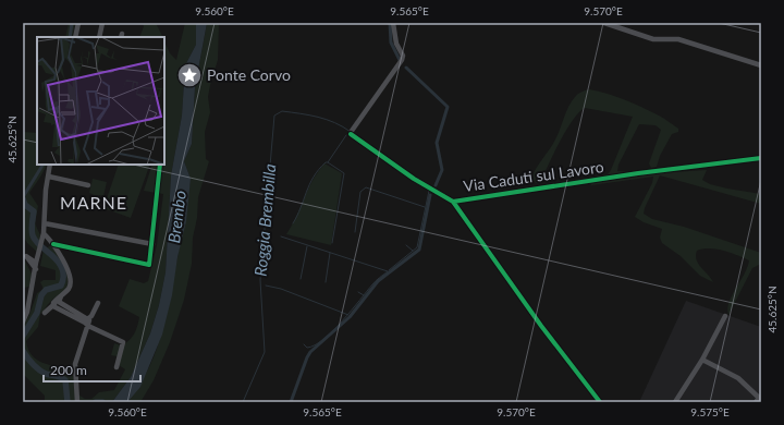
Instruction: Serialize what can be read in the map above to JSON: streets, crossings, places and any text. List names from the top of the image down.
{
  "streets": {
    "street": ["Via Caduti sul Lavoro"]
  },
  "districts": ["MARNE"],
  "water": ["Brembo", "Roggia Brembilla"],
  "places": {
    "place": ["Ponte Corvo"]
  },
  "scale_bar": "200 m",
  "coordinates": [
    "9.560°E",
    "9.565°E",
    "9.570°E",
    "45.625°N",
    "9.575°E"
  ]
}
